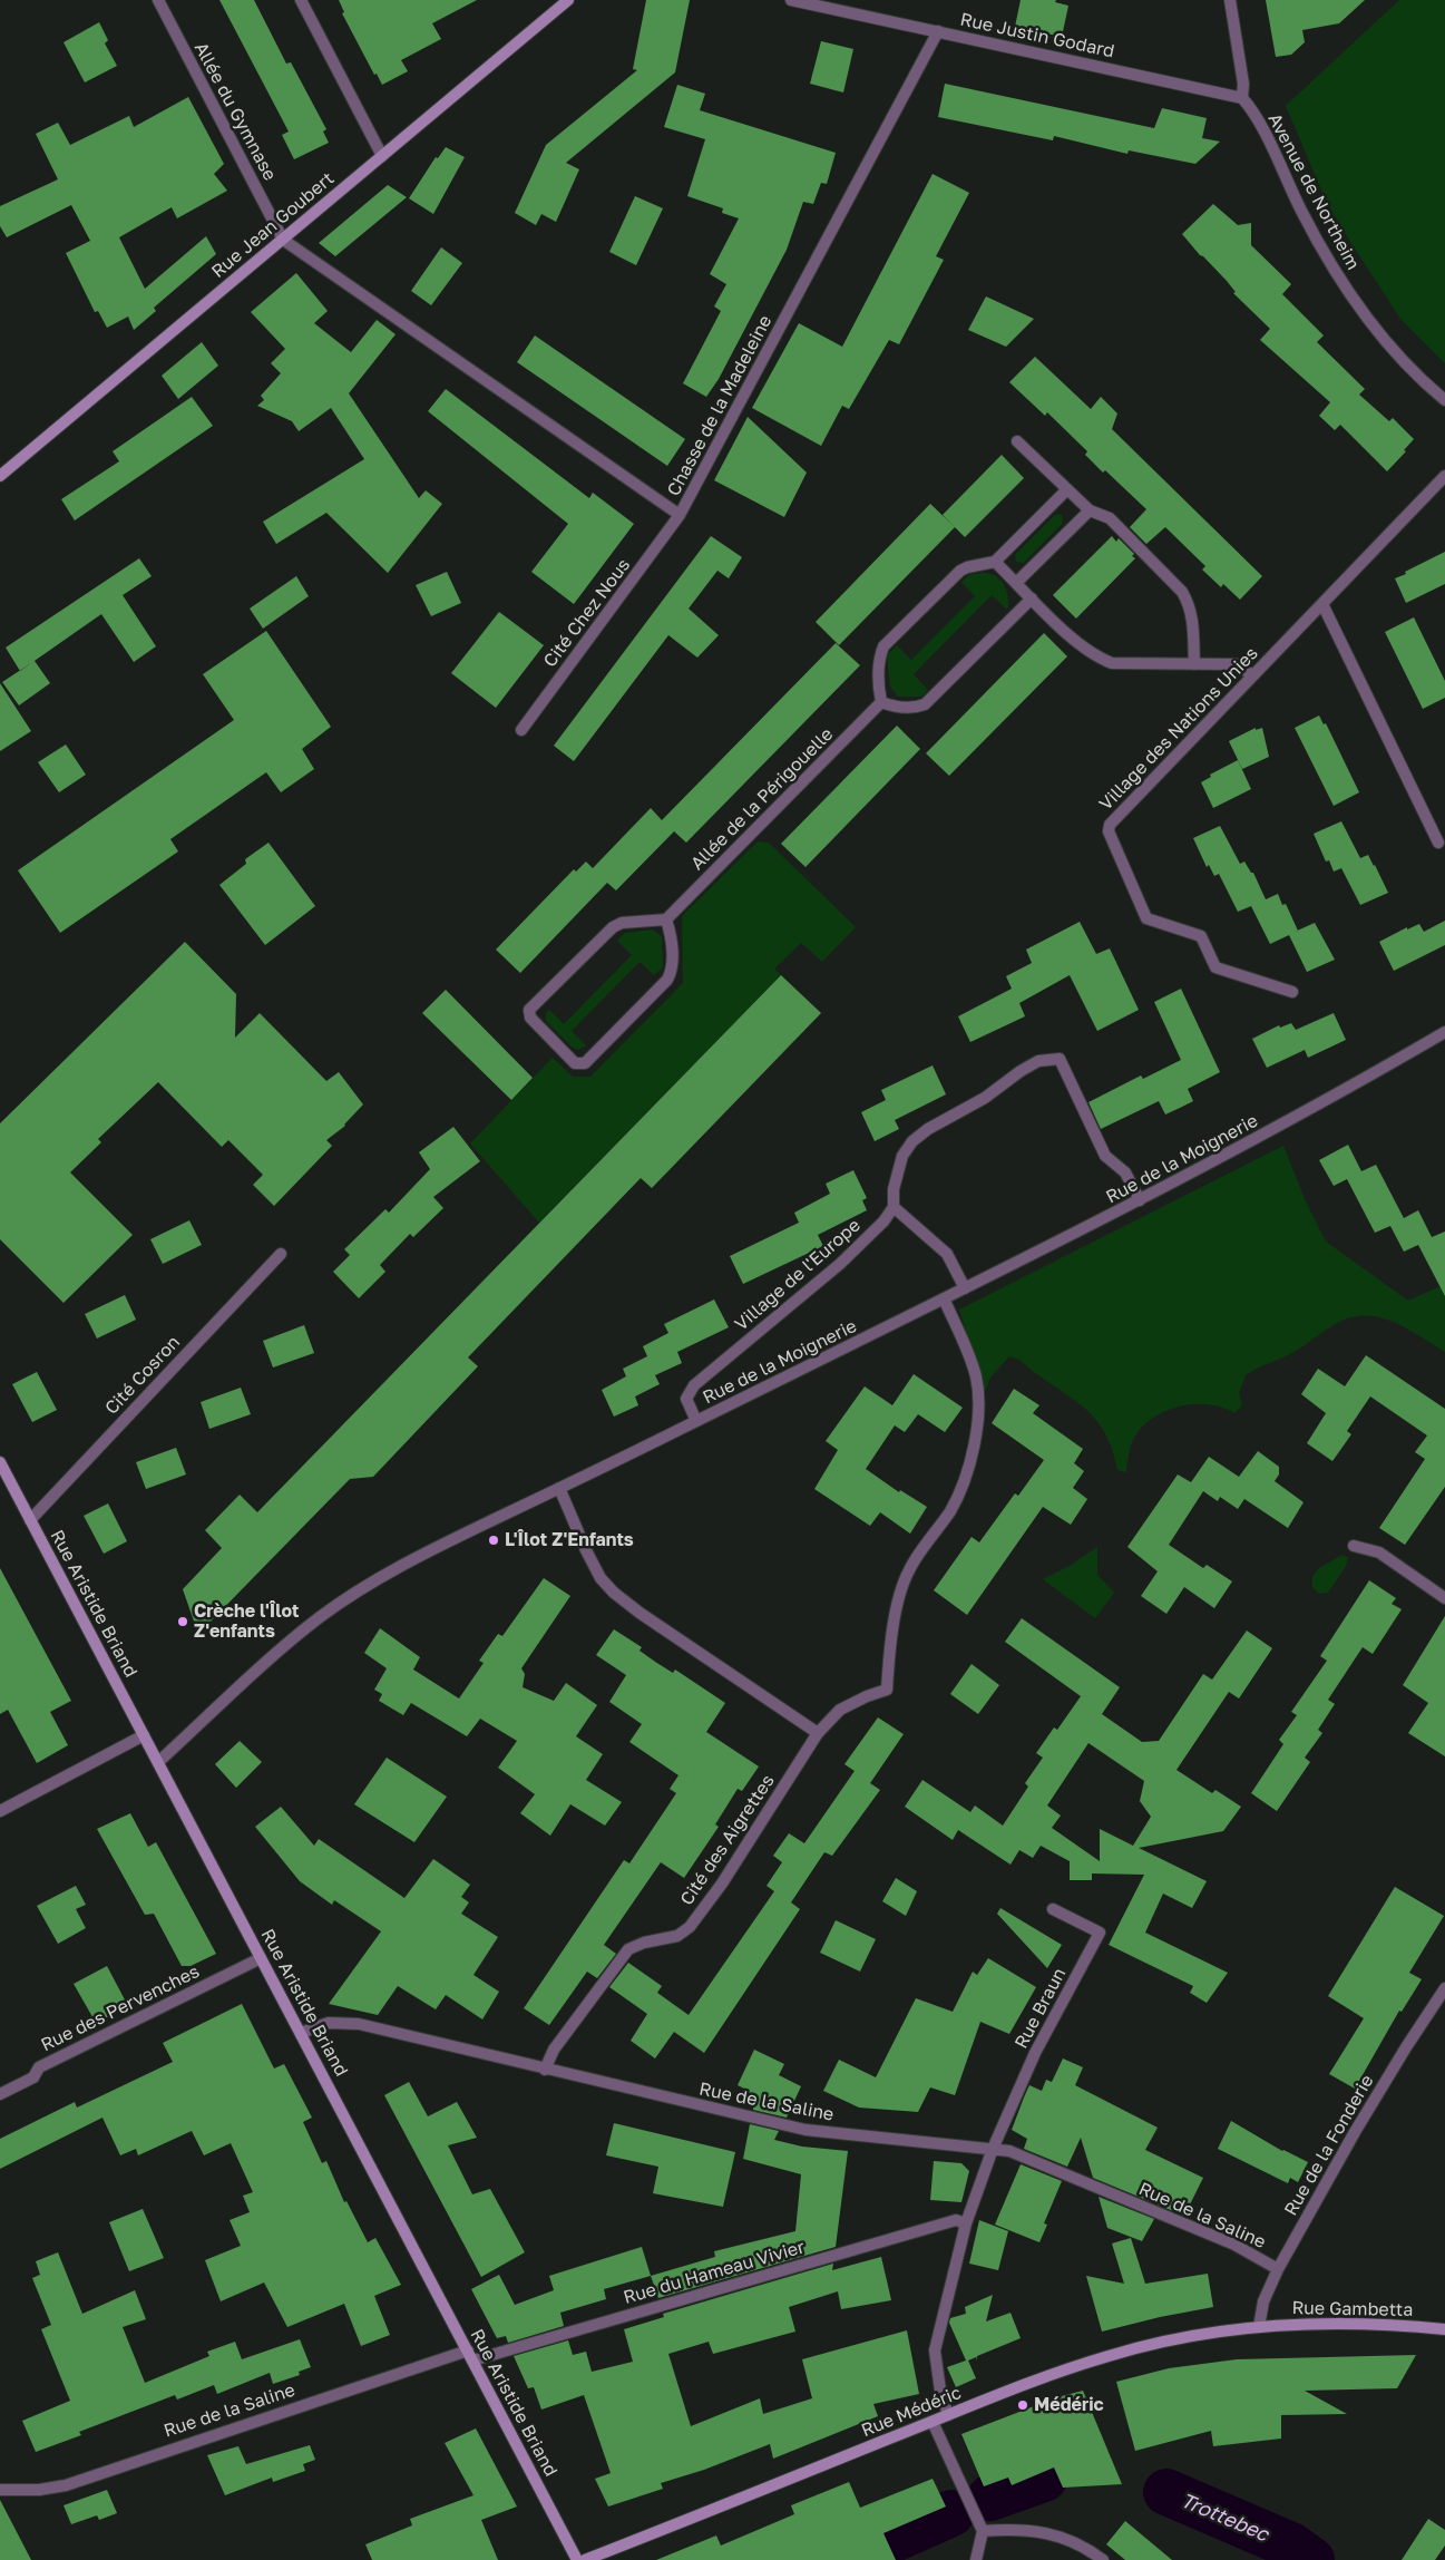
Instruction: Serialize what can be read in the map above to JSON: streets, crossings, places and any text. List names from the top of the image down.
{
  "streets": {
    "main road": [
      "Rue Jean Goubert",
      "Rue Aristide Briand",
      "Rue Gambetta",
      "Rue Médéric"
    ],
    "street": [
      "Rue Justin Godard",
      "Allée du Gymnase",
      "Avenue de Northeim",
      "Chasse de la Madeleine",
      "Cité Chez Nous",
      "Village des Nations Unies",
      "Allée de la Périgouelle",
      "Rue de la Moignerie",
      "Village de l'Europe",
      "Cité Cosron",
      "Cité des Aigrettes",
      "Rue des Pervenches",
      "Rue Braun",
      "Rue de la Saline",
      "Rue de la Fonderie",
      "Rue du Hameau Vivier"
    ]
  },
  "crossings": [
    ["Rue Justin Godard", "Avenue de Northeim"],
    ["Rue Justin Godard", "Chasse de la Madeleine"],
    ["Allée du Gymnase", "Rue Jean Goubert"],
    ["Allée du Gymnase", "Chasse de la Madeleine"],
    ["Rue Jean Goubert", "Chasse de la Madeleine"],
    ["Chasse de la Madeleine", "Cité Chez Nous"],
    ["Rue de la Moignerie", "Village de l'Europe"],
    ["Rue de la Moignerie", "Rue Aristide Briand"],
    ["Rue de la Moignerie", "Cité des Aigrettes"],
    ["Cité Cosron", "Rue Aristide Briand"],
    ["Rue Aristide Briand", "Rue des Pervenches"],
    ["Rue Aristide Briand", "Rue de la Saline"],
    ["Rue Aristide Briand", "Rue du Hameau Vivier"],
    ["Cité des Aigrettes", "Rue de la Saline"],
    ["Rue Braun", "Rue de la Saline"],
    ["Rue de la Saline", "Rue de la Fonderie"],
    ["Rue de la Saline", "Rue du Hameau Vivier"],
    ["Rue de la Fonderie", "Rue Gambetta"],
    ["Rue de la Fonderie", "Rue Médéric"],
    ["Rue Gambetta", "Rue Médéric"]
  ],
  "water": ["Trottebec"],
  "places": ["L'Îlot Z'Enfants", "Crèche l'Îlot Z'enfants", "Médéric"]
}
